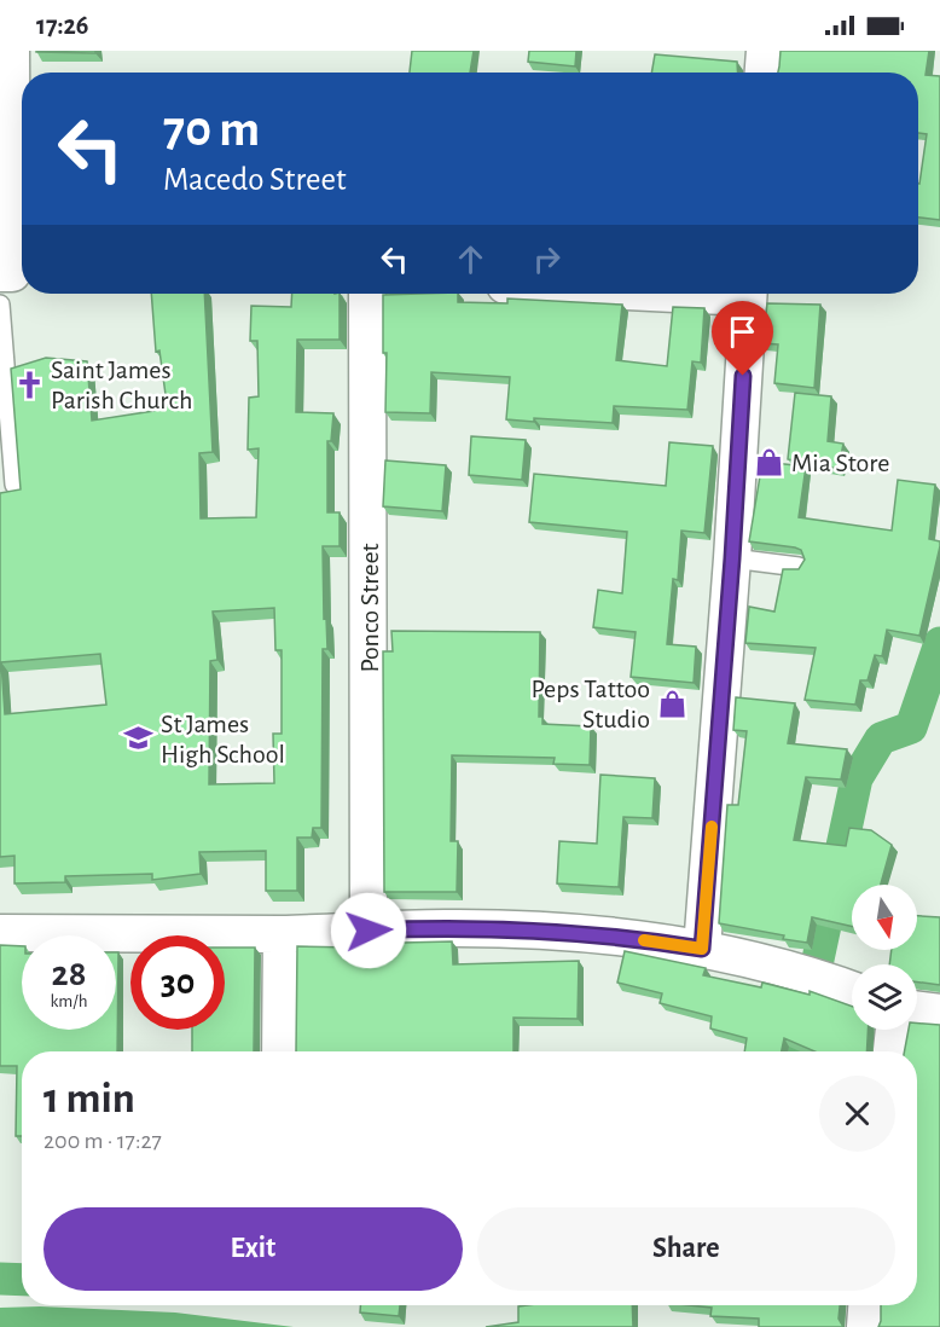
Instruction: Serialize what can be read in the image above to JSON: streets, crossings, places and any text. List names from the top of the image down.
{
  "streets": {
    "street": ["Ponco Street"]
  },
  "places": {
    "church": ["Saint James Parish Church"],
    "shop": ["Mia Store", "Peps Tattoo Studio"],
    "school or university": ["St James High School"]
  },
  "north": "bottom",
  "page": {
    "status": "17:26",
    "turn": ["70 m", "Macedo Street"],
    "speed": "28 km/h",
    "limit": "30",
    "heading": ["1 min", "200 m · 17:27"],
    "buttons": ["Exit", "Share"]
  }
}
